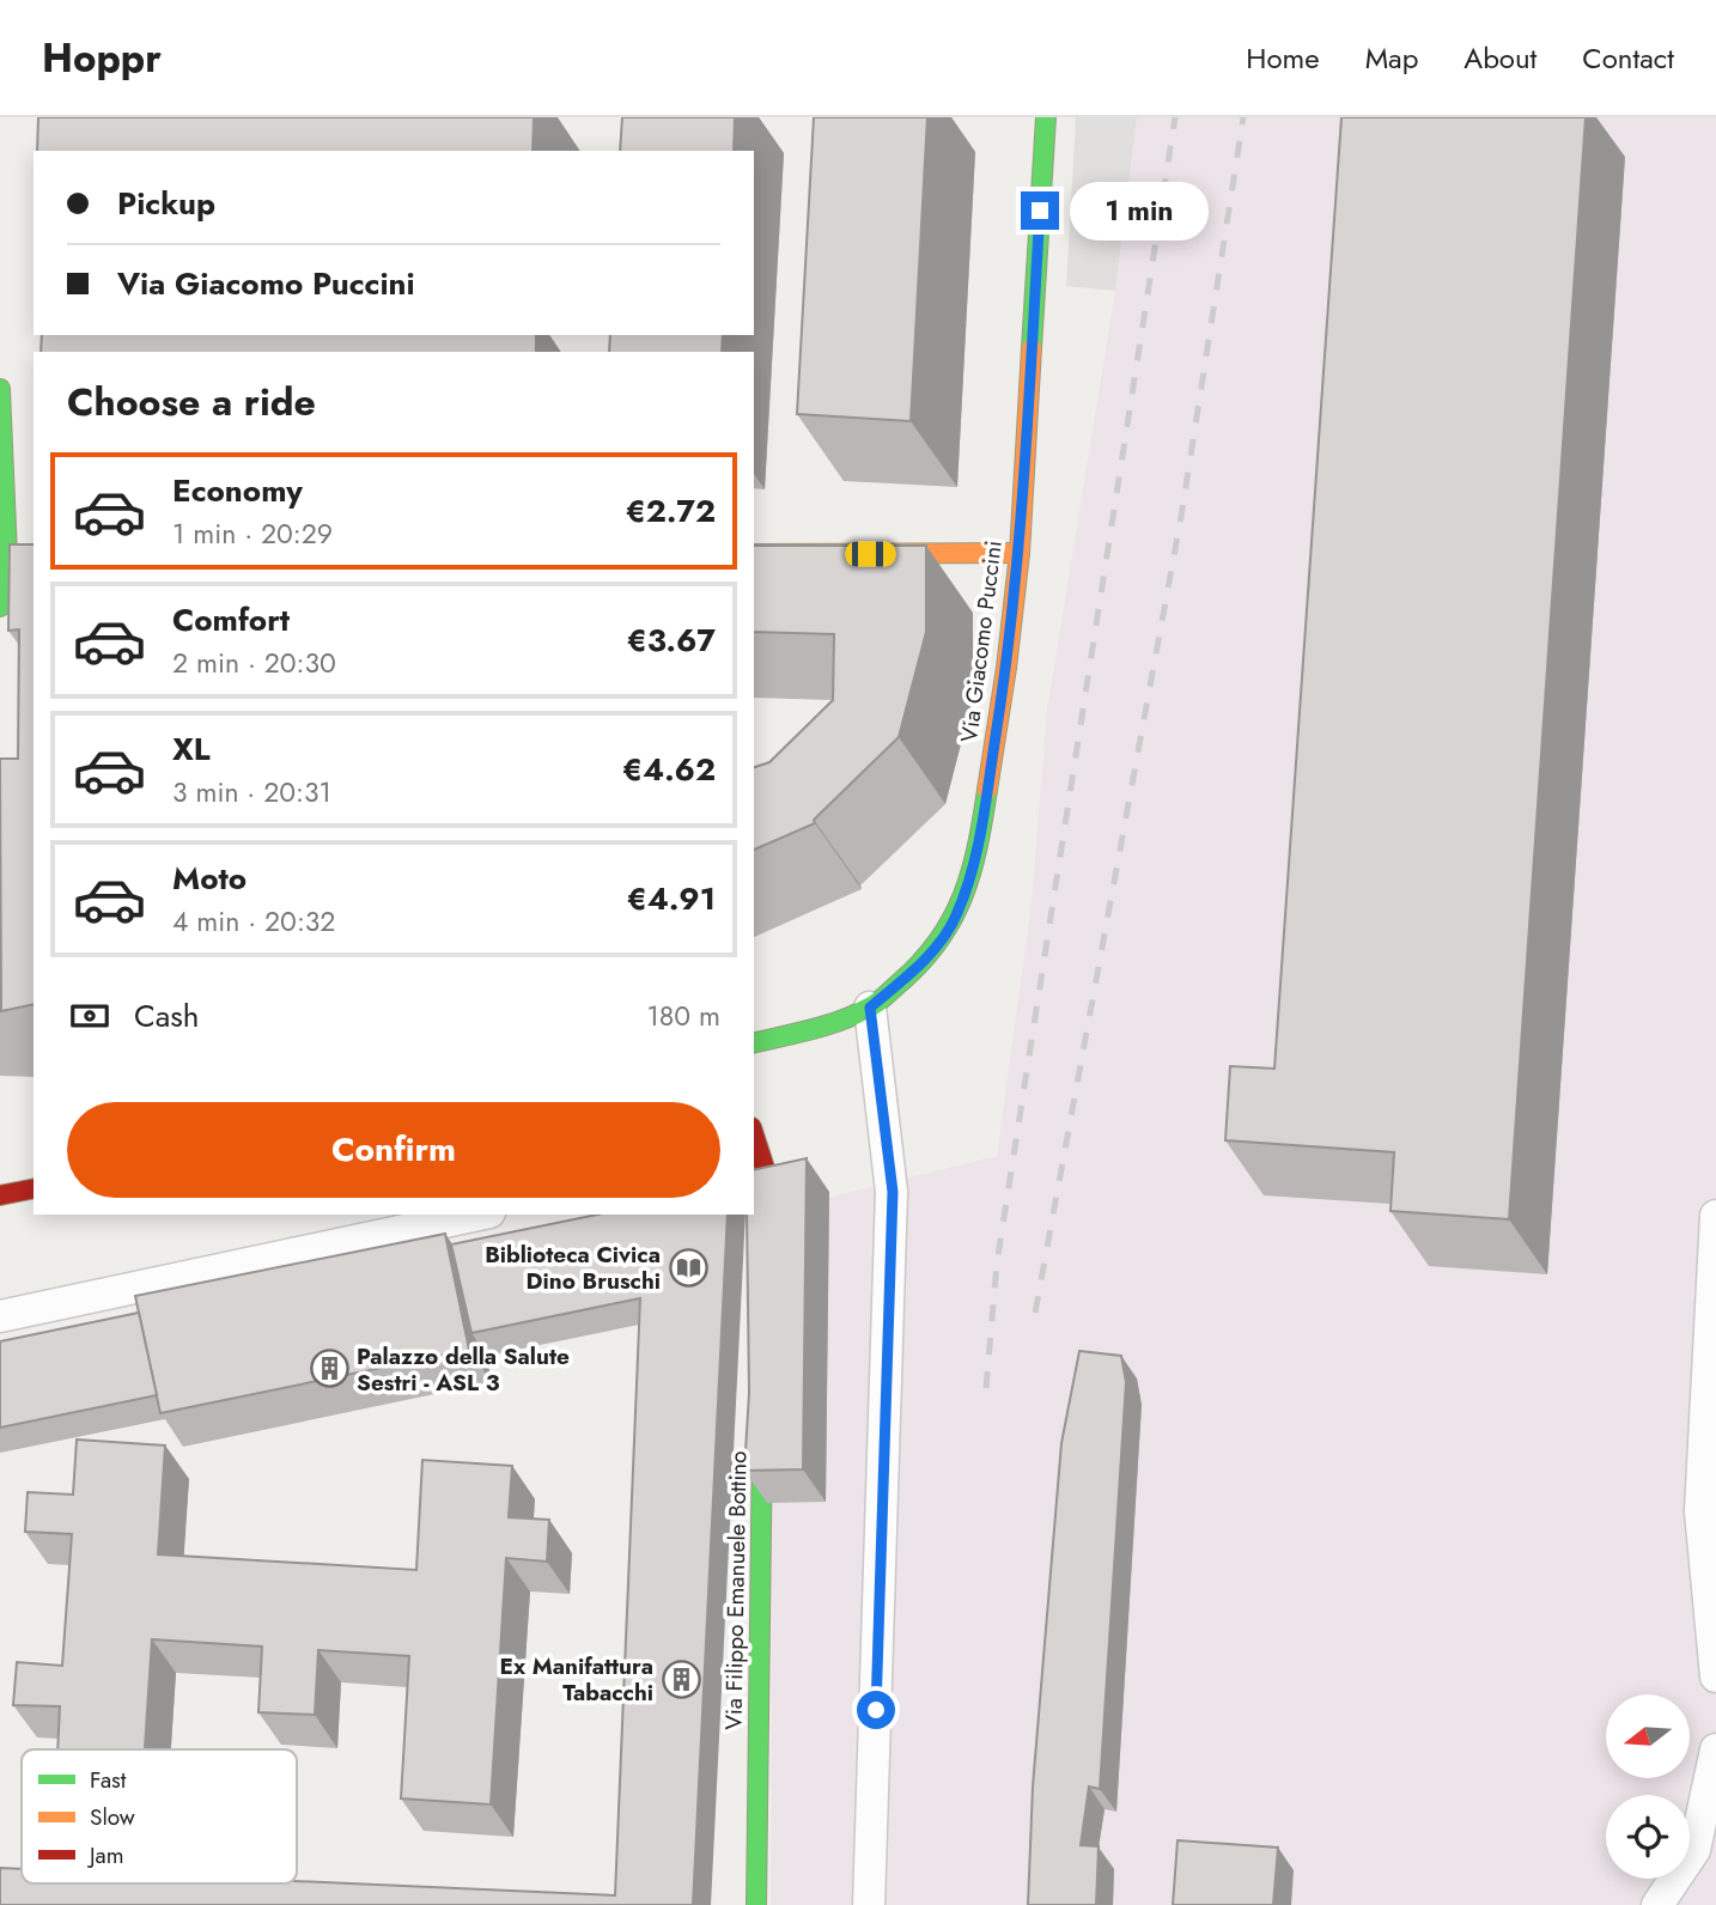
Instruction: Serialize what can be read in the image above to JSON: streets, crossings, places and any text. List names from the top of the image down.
{
  "streets": {
    "main road": ["Via Giacomo Puccini", "Via Filippo Emanuele Bottino"]
  },
  "places": {
    "library": ["Biblioteca Civica Dino Bruschi"],
    "building": ["Palazzo della Salute Sestri - ASL 3", "Ex Manifattura Tabacchi"]
  },
  "legend": ["Fast", "Slow", "Jam"],
  "north": "left",
  "page": {
    "header": "Hoppr",
    "nav": [
      "Home",
      "Map",
      "About",
      "Contact"
    ],
    "banner": ["Pickup", "Via Giacomo Puccini"],
    "bubble": "1 min",
    "heading": "Choose a ride",
    "list": [
      {
        "name": "Economy",
        "note": "1 min · 20:29",
        "value": "€2.72"
      },
      {
        "name": "Comfort",
        "note": "2 min · 20:30",
        "value": "€3.67"
      },
      {
        "name": "XL",
        "note": "3 min · 20:31",
        "value": "€4.62"
      },
      {
        "name": "Moto",
        "note": "4 min · 20:32",
        "value": "€4.91"
      }
    ],
    "pay": ["Cash", "180 m"],
    "buttons": "Confirm"
  }
}
